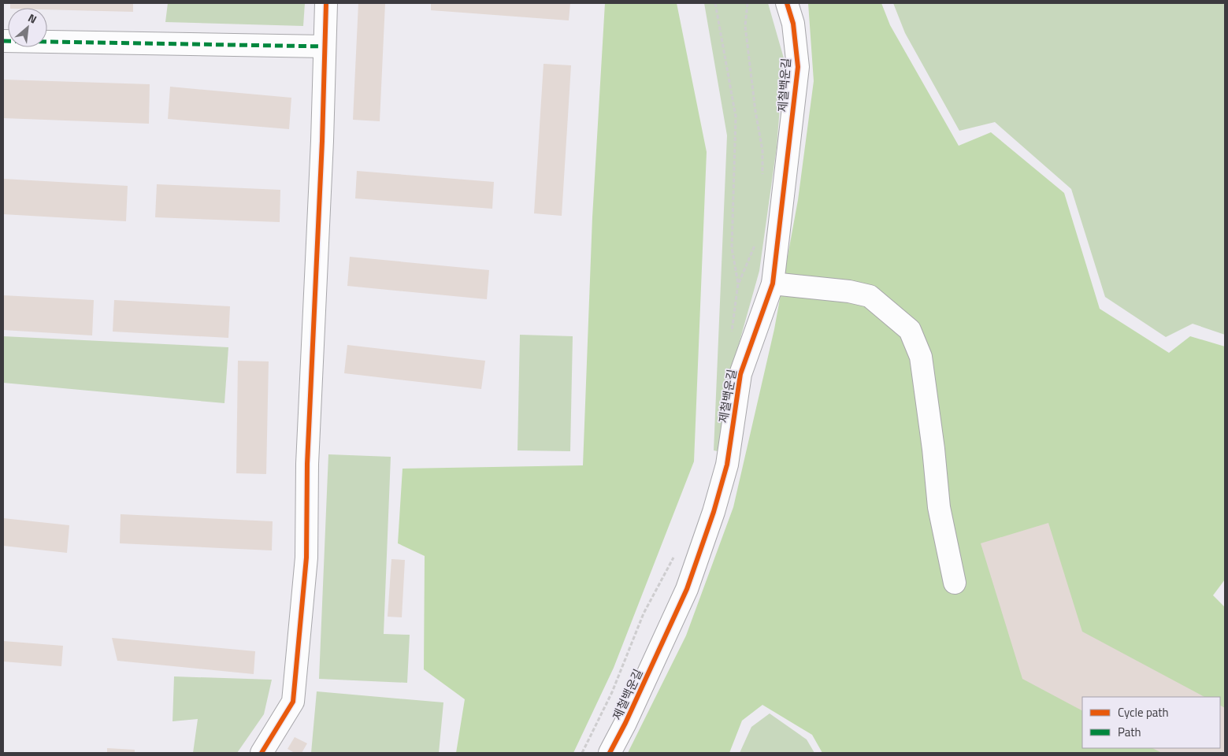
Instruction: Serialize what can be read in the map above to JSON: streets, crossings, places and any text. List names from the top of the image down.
{
  "streets": {
    "street": ["제철백운길"]
  },
  "legend": ["Cycle path", "Path"],
  "north": "top right"
}
